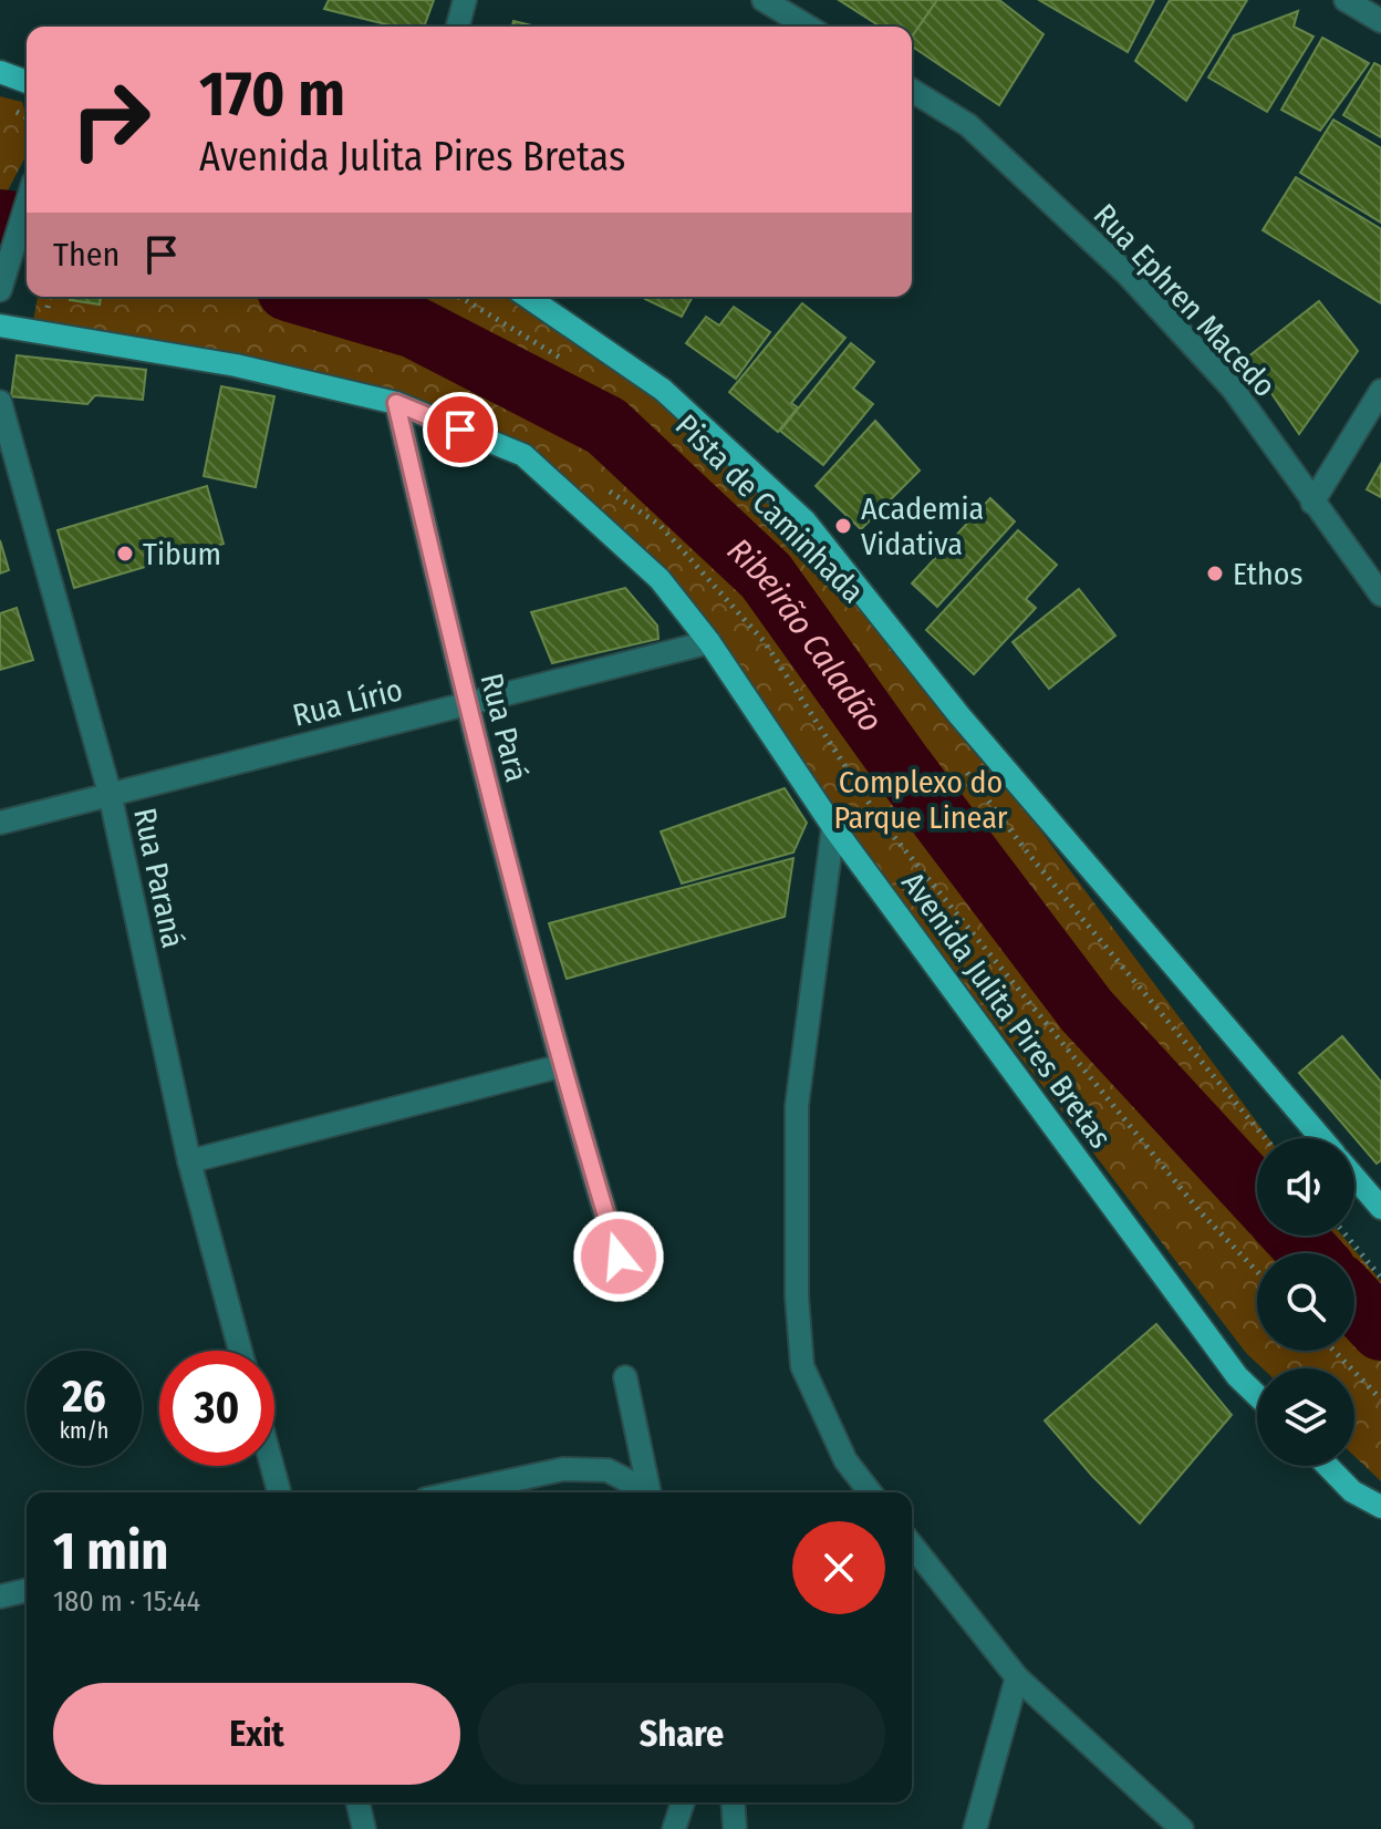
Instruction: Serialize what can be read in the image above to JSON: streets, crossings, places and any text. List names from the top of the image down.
{
  "streets": {
    "main road": ["Avenida Julita Pires Bretas"],
    "street": [
      "Rua Ephren Macedo",
      "Rua Lírio",
      "Rua Pará",
      "Rua Paraná"
    ]
  },
  "crossings": [
    ["Rua Lírio", "Rua Pará"],
    ["Rua Lírio", "Rua Paraná"],
    ["Rua Lírio", "Avenida Julita Pires Bretas"],
    ["Rua Pará", "Avenida Julita Pires Bretas"]
  ],
  "water": ["Ribeirão Caladão"],
  "parks": ["Complexo do Parque Linear"],
  "places": ["Academia Vidativa", "Tibum", "Ethos"],
  "page": {
    "turn": ["170 m", "Avenida Julita Pires Bretas"],
    "then": "Then",
    "speed": "26 km/h",
    "limit": "30",
    "heading": ["1 min", "180 m · 15:44"],
    "buttons": ["Exit", "Share"]
  }
}
